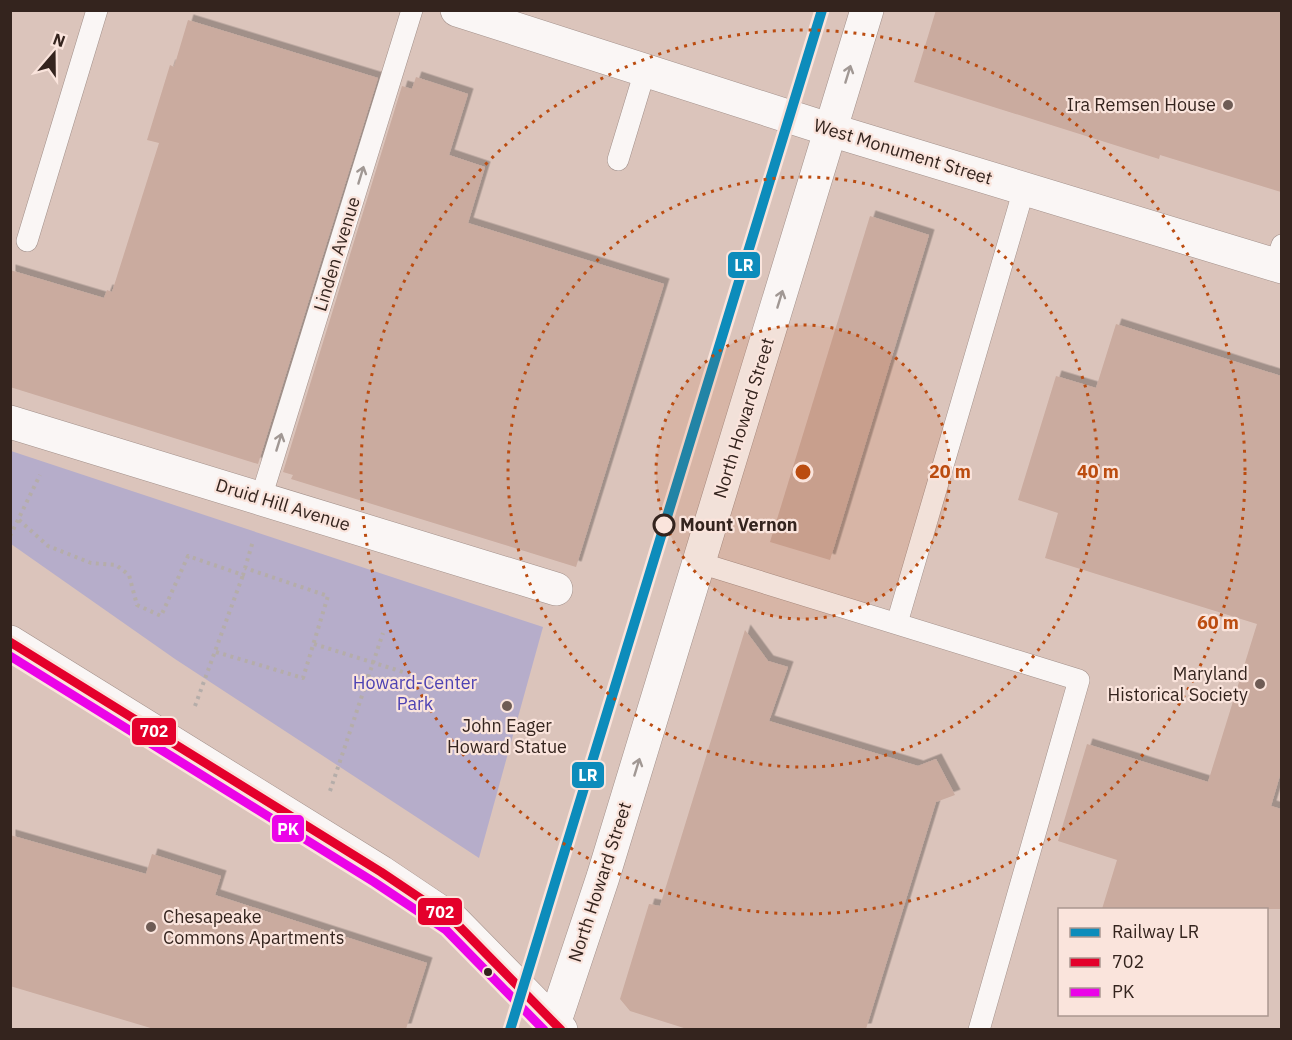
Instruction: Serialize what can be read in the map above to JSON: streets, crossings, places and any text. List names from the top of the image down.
{
  "streets": {
    "main road": ["West Monument Street", "North Howard Street", "Druid Hill Avenue"],
    "lane": ["Linden Avenue"]
  },
  "crossings": [
    ["West Monument Street", "North Howard Street"],
    ["Linden Avenue", "Druid Hill Avenue"]
  ],
  "one_way": ["Linden Avenue", "North Howard Street"],
  "parks": ["Howard-Center Park"],
  "places": [
    "Ira Remsen House",
    "Mount Vernon",
    "Maryland Historical Society",
    "John Eager Howard Statue",
    "Chesapeake Commons Apartments"
  ],
  "lines": ["rail line LR", "transit line 702", "transit line PK"],
  "legend": ["Railway LR", "702", "PK"],
  "north": "top",
  "rings": ["20 m", "40 m", "60 m"]
}
